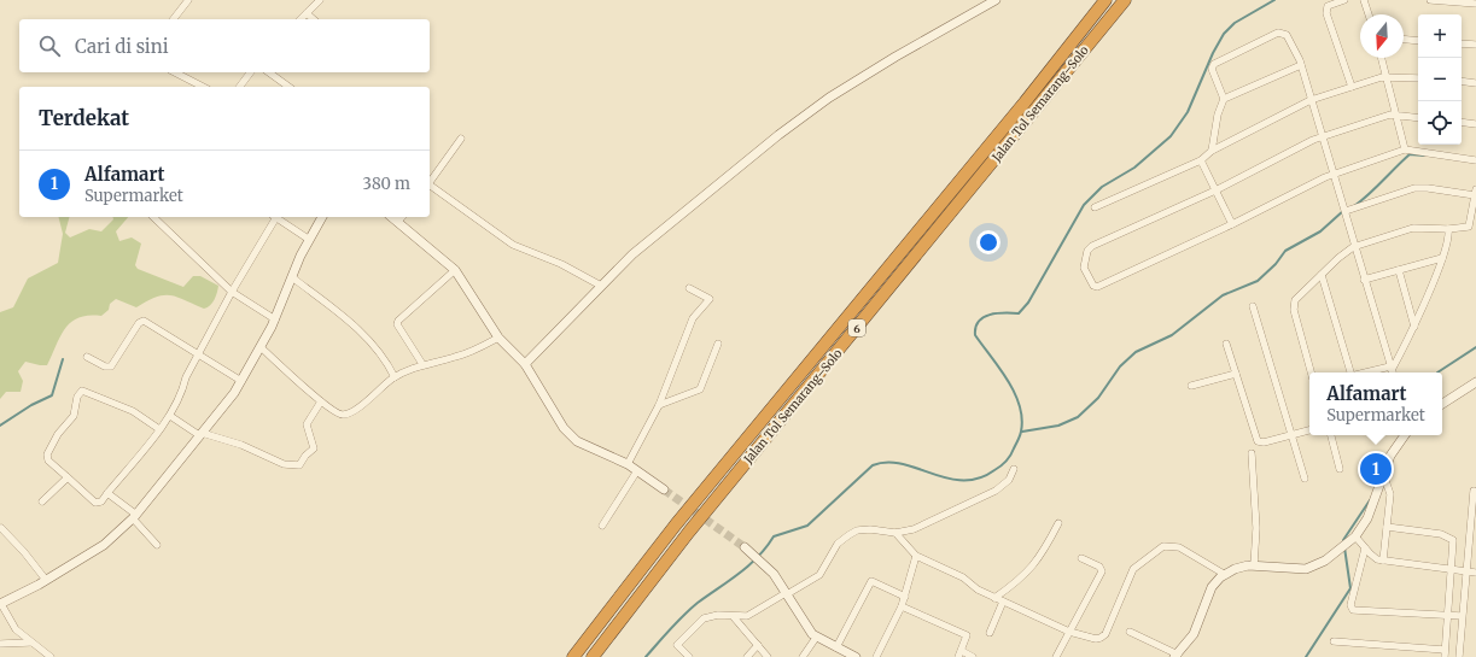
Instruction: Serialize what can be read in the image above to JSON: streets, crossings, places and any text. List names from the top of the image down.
{
  "streets": {
    "highway": ["Jalan Tol Semarang–Solo", "6"]
  },
  "north": "bottom",
  "page": {
    "map_buttons": ["+", "−"],
    "search": "Cari di sini",
    "heading": "Terdekat",
    "list": [
      {
        "mark": "1",
        "name": "Alfamart",
        "note": "Supermarket",
        "value": "380 m"
      }
    ],
    "popup": ["Alfamart", "Supermarket"],
    "pins": "1"
  }
}
